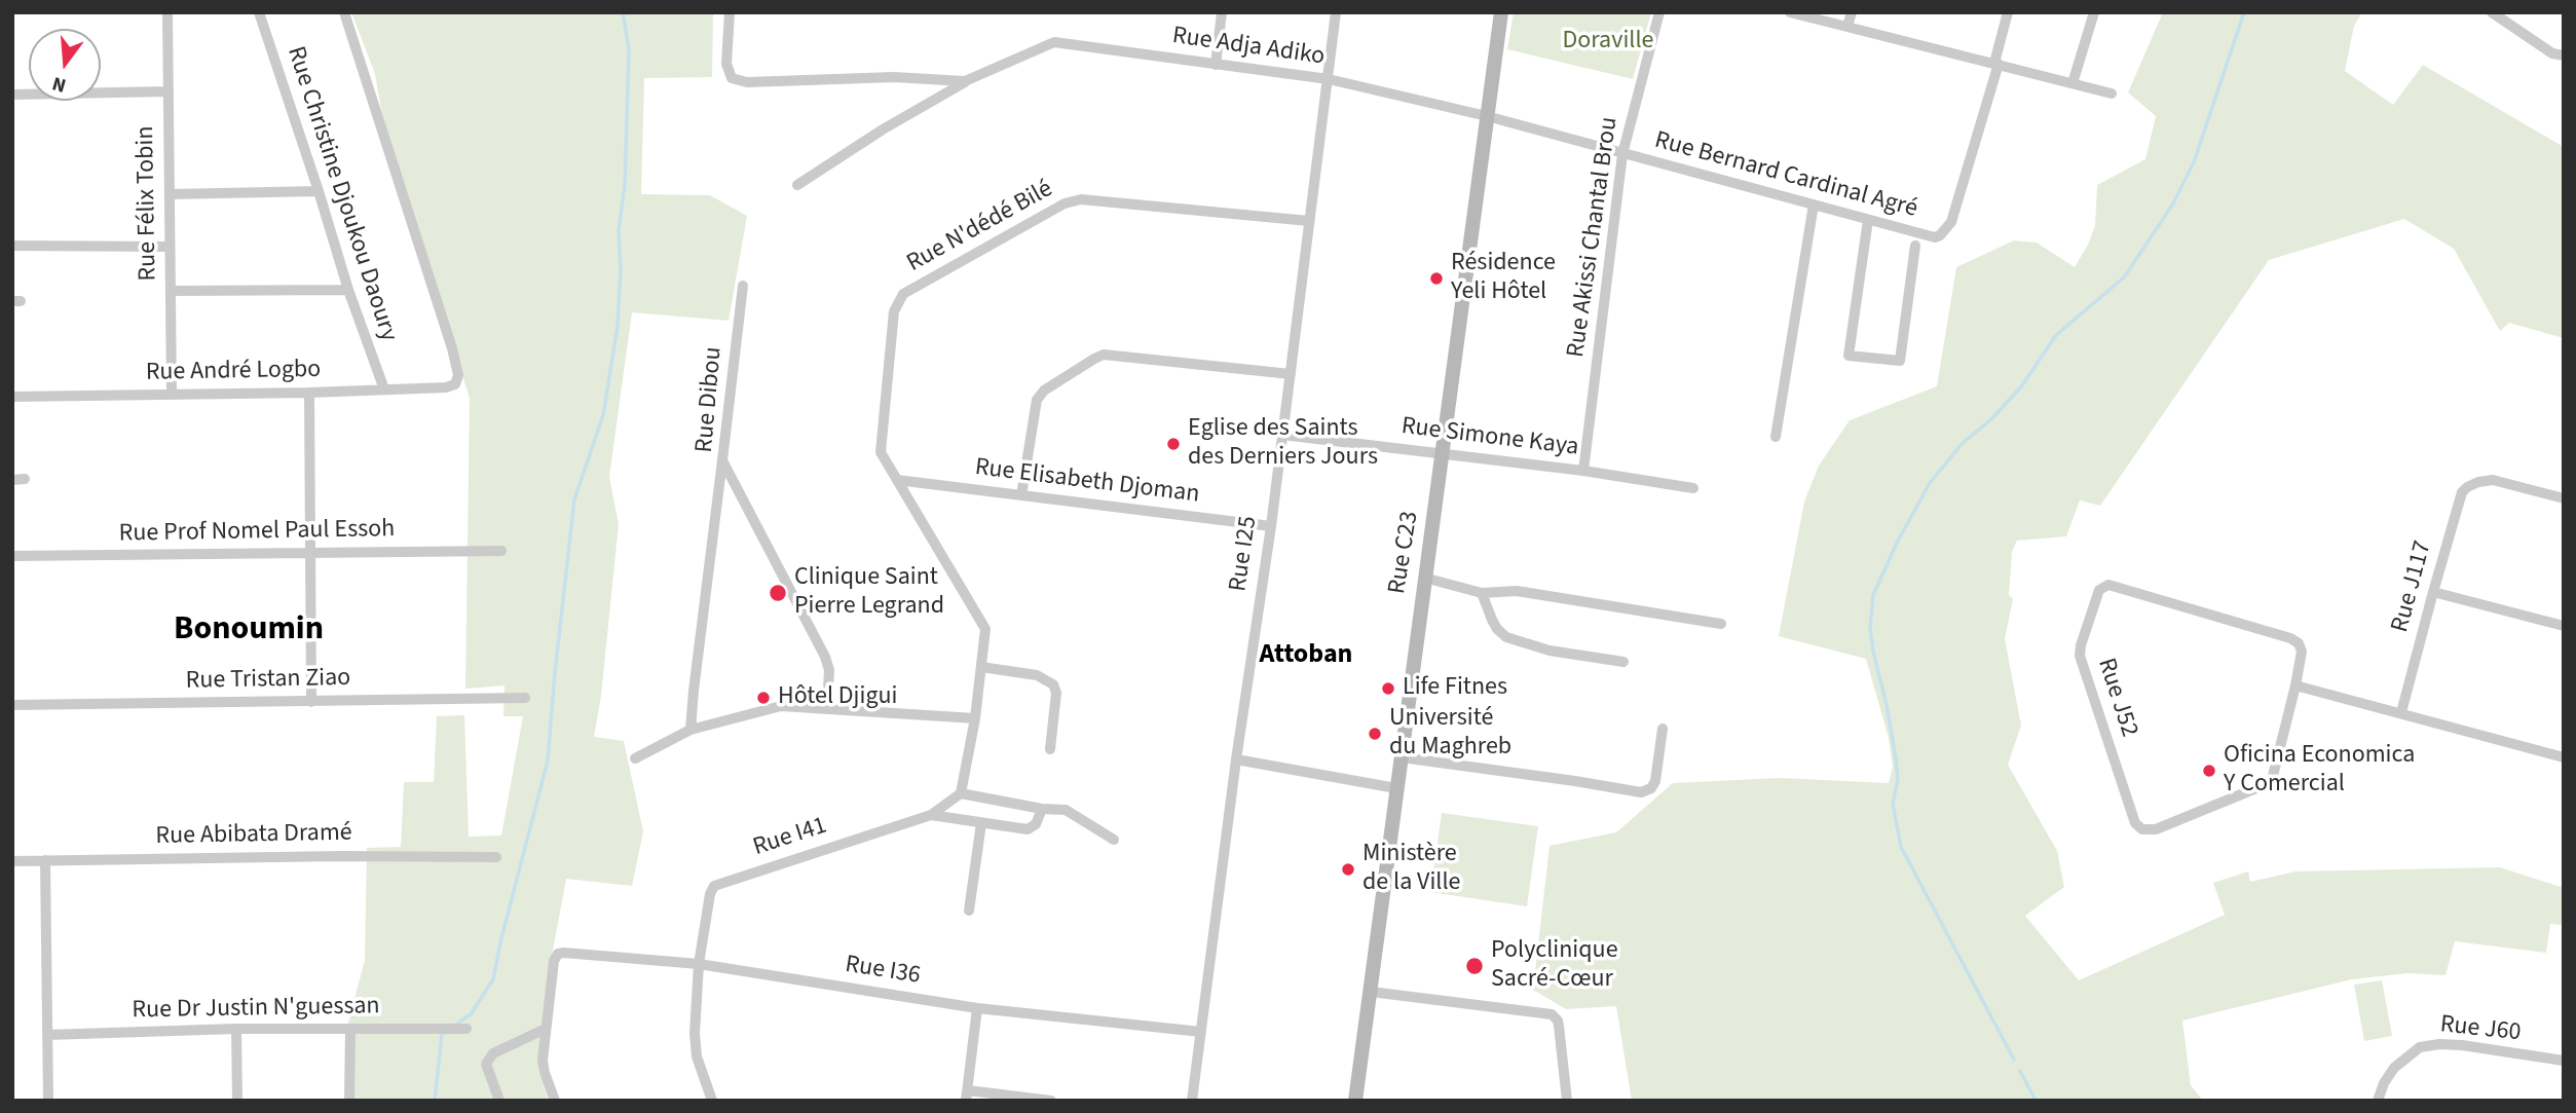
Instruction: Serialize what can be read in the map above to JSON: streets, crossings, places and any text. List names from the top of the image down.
{
  "streets": {
    "street": [
      "Rue Adja Adiko",
      "Rue Bernard Cardinal Agré",
      "Rue Christine Djoukou Daoury",
      "Rue Félix Tobin",
      "Rue N'dédé Bilé",
      "Rue Akissi Chantal Brou",
      "Rue André Logbo",
      "Rue Dibou",
      "Rue Simone Kaya",
      "Rue Elisabeth Djoman",
      "Rue Prof Nomel Paul Essoh",
      "Rue C23",
      "Rue I25",
      "Rue J117",
      "Rue Tristan Ziao",
      "Rue J52",
      "Rue Abibata Dramé",
      "Rue I41",
      "Rue I36",
      "Rue Dr Justin N'guessan",
      "Rue J60"
    ]
  },
  "crossings": [
    ["Rue Adja Adiko", "Rue Bernard Cardinal Agré"],
    ["Rue Adja Adiko", "Rue C23"],
    ["Rue Adja Adiko", "Rue I25"],
    ["Rue Bernard Cardinal Agré", "Rue Akissi Chantal Brou"],
    ["Rue Bernard Cardinal Agré", "Rue C23"],
    ["Rue Christine Djoukou Daoury", "Rue André Logbo"],
    ["Rue Félix Tobin", "Rue André Logbo"],
    ["Rue N'dédé Bilé", "Rue Elisabeth Djoman"],
    ["Rue N'dédé Bilé", "Rue I25"],
    ["Rue Akissi Chantal Brou", "Rue Simone Kaya"],
    ["Rue Simone Kaya", "Rue C23"],
    ["Rue Simone Kaya", "Rue I25"],
    ["Rue Elisabeth Djoman", "Rue I25"],
    ["Rue I25", "Rue I36"],
    ["Rue I41", "Rue I36"]
  ],
  "districts": ["Bonoumin", "Attoban"],
  "parks": ["Doraville"],
  "places": [
    "Résidence Yeli Hôtel",
    "Eglise des Saints des Derniers Jours",
    "Clinique Saint Pierre Legrand",
    "Life Fitnes",
    "Hôtel Djigui",
    "Université du Maghreb",
    "Oficina Economica Y Comercial",
    "Ministère de la Ville",
    "Polyclinique Sacré-Cœur"
  ],
  "north": "bottom"
}
